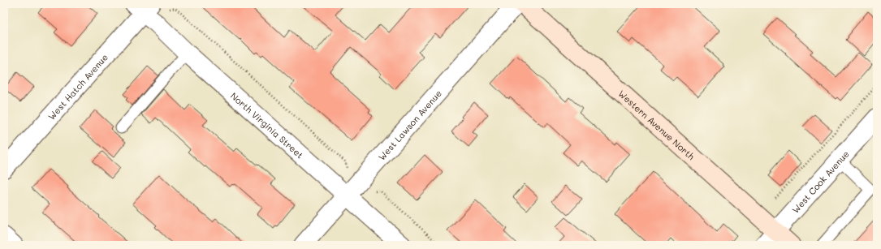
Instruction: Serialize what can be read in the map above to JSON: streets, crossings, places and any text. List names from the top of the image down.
{
  "streets": {
    "street": [
      "West Hatch Avenue",
      "North Virginia Street",
      "West Lawson Avenue",
      "Western Avenue North",
      "West Cook Avenue"
    ]
  },
  "crossings": [
    ["West Hatch Avenue", "North Virginia Street"],
    ["North Virginia Street", "West Lawson Avenue"],
    ["Western Avenue North", "West Cook Avenue"]
  ]
}
